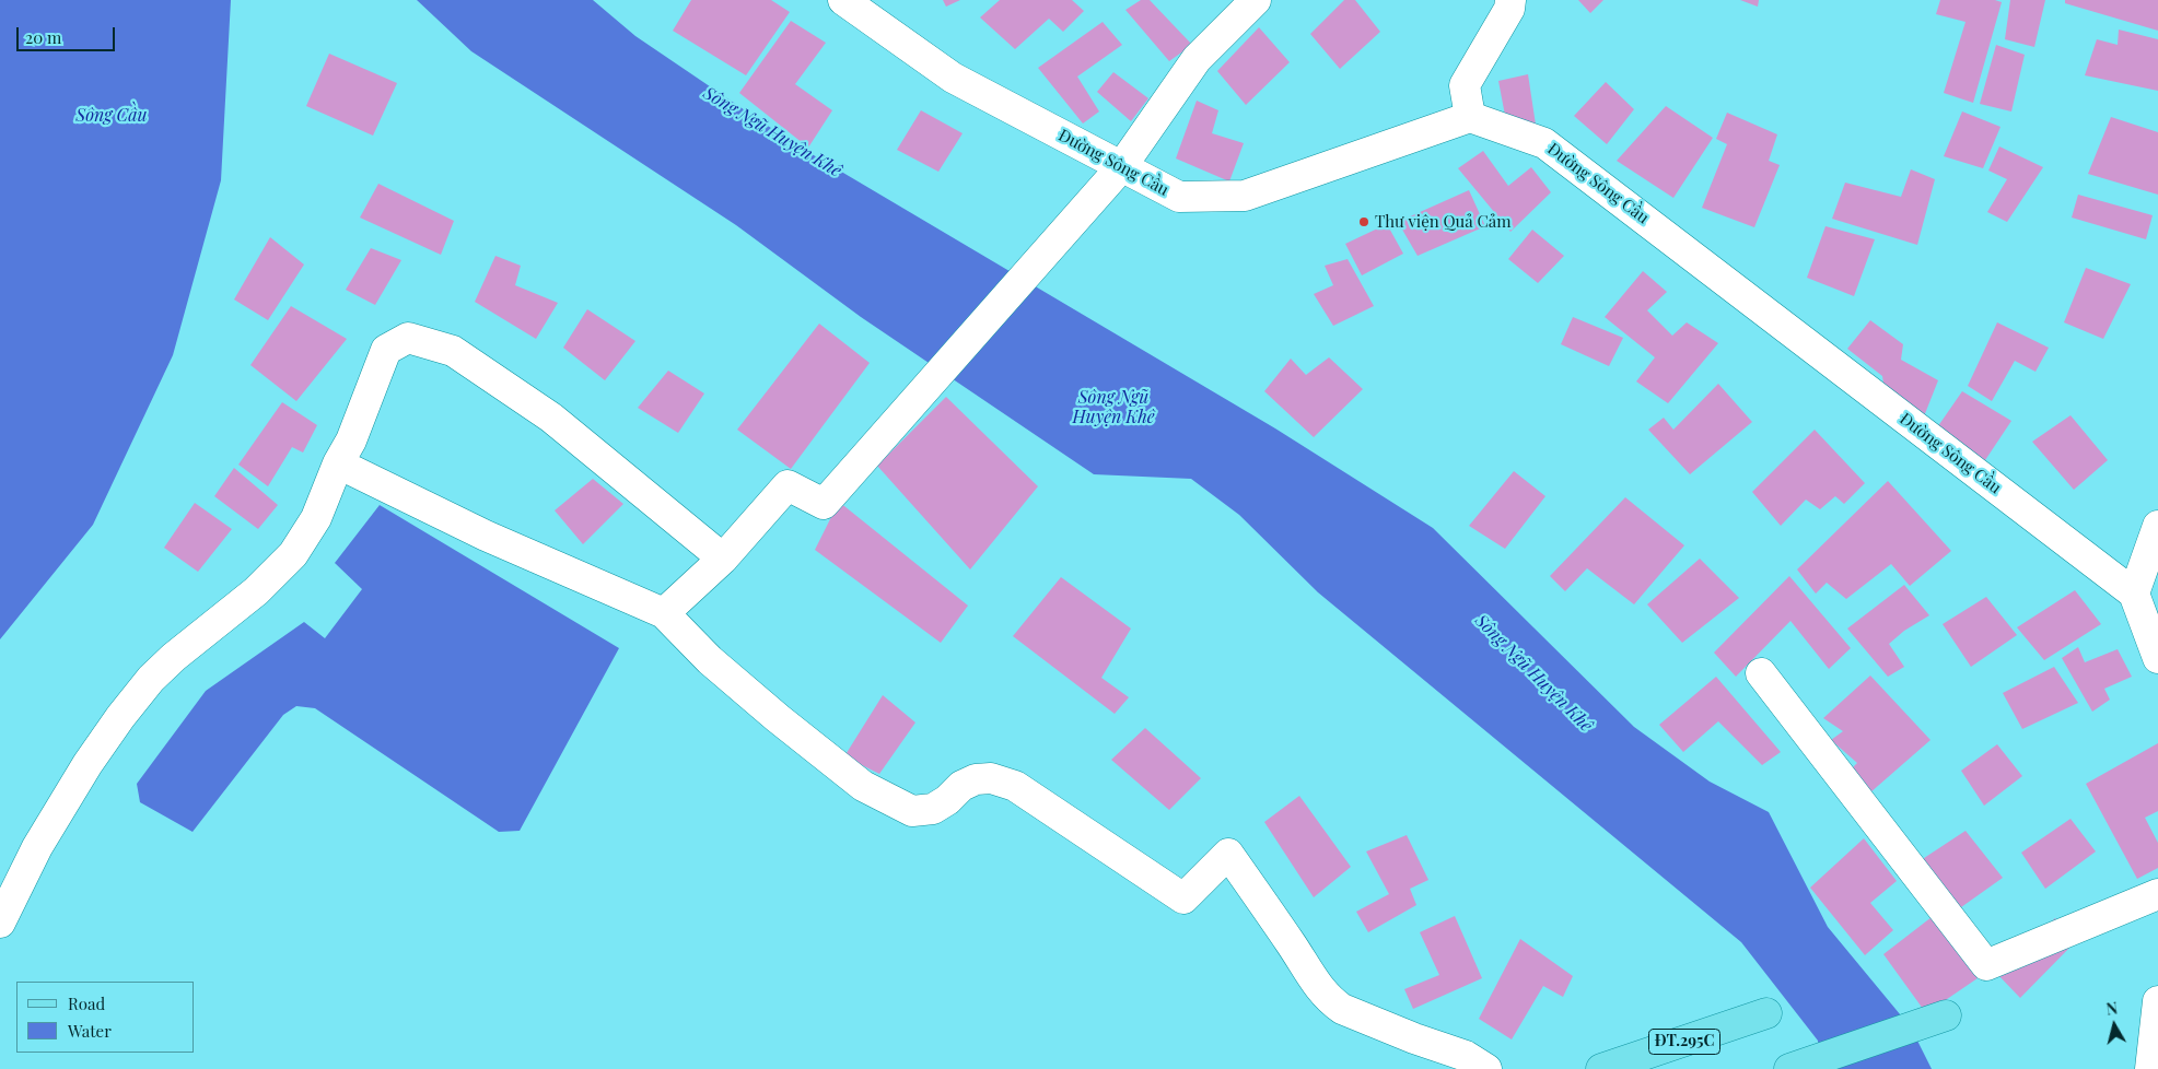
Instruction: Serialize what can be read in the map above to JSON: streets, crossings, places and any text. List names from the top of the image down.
{
  "streets": {
    "main road": ["ĐT.295C"],
    "street": ["Đường Sông Cầu"]
  },
  "water": ["Sông Cầu", "Sông Ngũ Huyện Khê"],
  "places": ["Thư viện Quả Cảm"],
  "legend": ["Road", "Water"],
  "scale_bar": "20 m",
  "north": "top"
}
